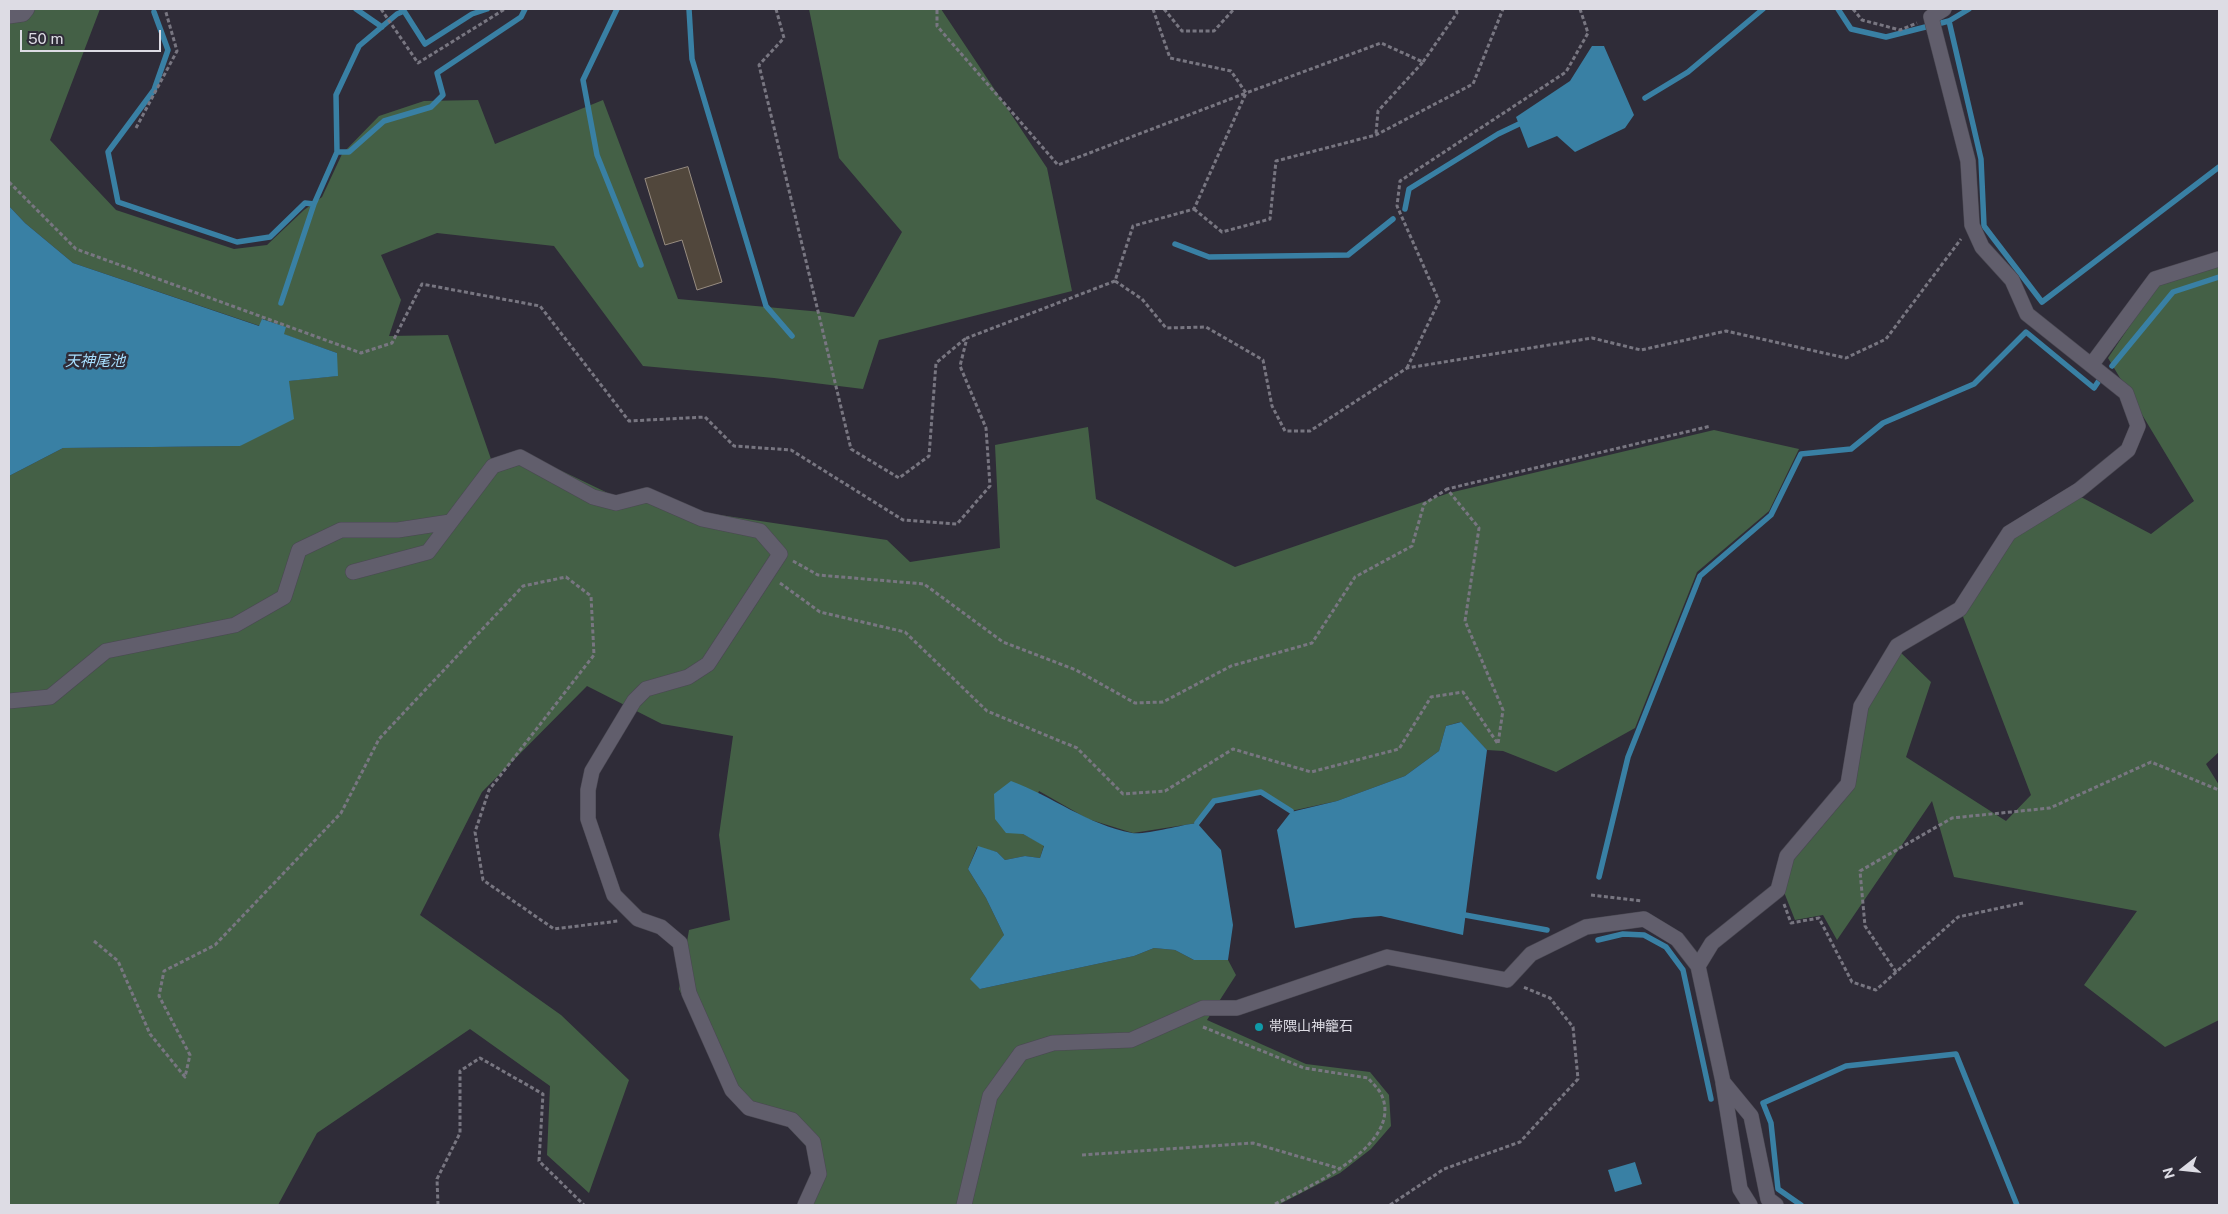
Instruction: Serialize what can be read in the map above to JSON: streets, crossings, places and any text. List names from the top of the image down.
{
  "water": ["天神尾池"],
  "places": ["帯隈山神籠石"],
  "scale_bar": "50 m",
  "north": "left"
}
